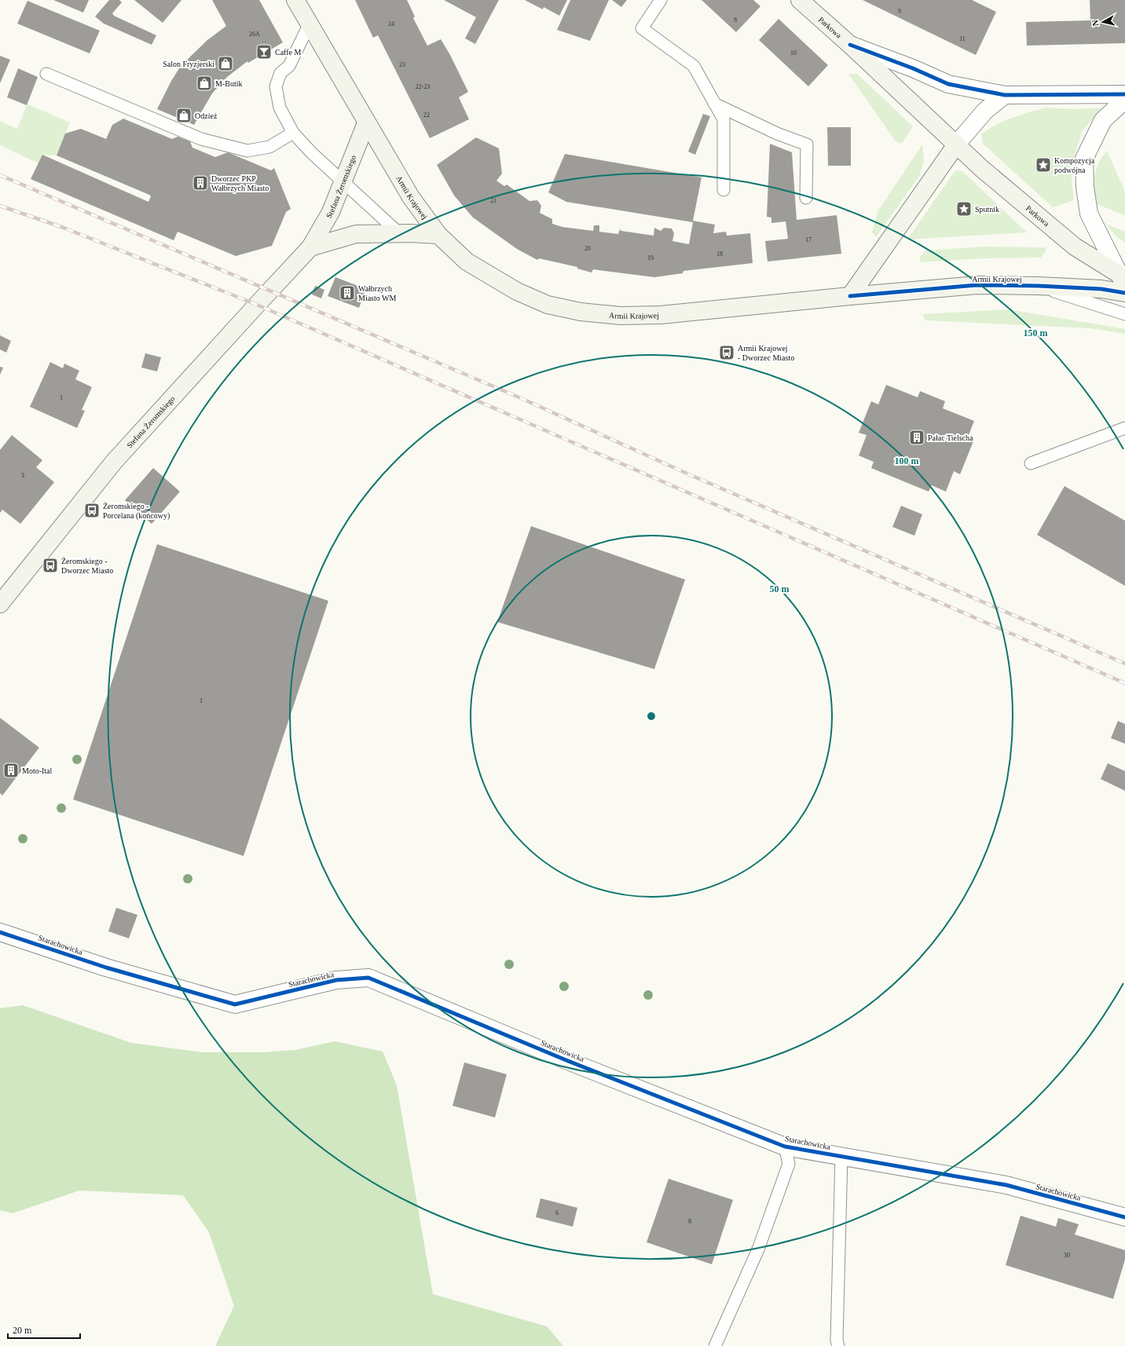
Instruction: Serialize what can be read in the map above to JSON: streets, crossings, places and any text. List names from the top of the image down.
{
  "streets": {
    "main road": ["Parkowa", "Stefana Żeromskiego", "Armii Krajowej"],
    "street": ["Starachowicka"]
  },
  "crossings": [
    ["Stefana Żeromskiego", "Armii Krajowej"]
  ],
  "places": {
    "bar": ["Caffe M"],
    "shop": ["Salon Fryzjerski", "M-Butik", "Odzież"],
    "place": ["Kompozycja podwójna", "Sputnik"],
    "building": [
      "Dworzec PKP Wałbrzych Miasto",
      "Wałbrzych Miasto WM",
      "Pałac Tielscha",
      "Moto-Ital"
    ],
    "bus stop": ["Armii Krajowej - Dworzec Miasto", "Żeromskiego - Porcelana (końcowy)", "Żeromskiego - Dworzec Miasto"]
  },
  "house_numbers": [
    "9",
    "8",
    "24",
    "26A",
    "11",
    "10",
    "23",
    "22-23",
    "22",
    "21",
    "17",
    "20",
    "18",
    "19",
    "1",
    "3",
    "1",
    "6",
    "8",
    "30"
  ],
  "scale_bar": "20 m",
  "north": "left",
  "rings": ["150 m", "100 m", "50 m"]
}
